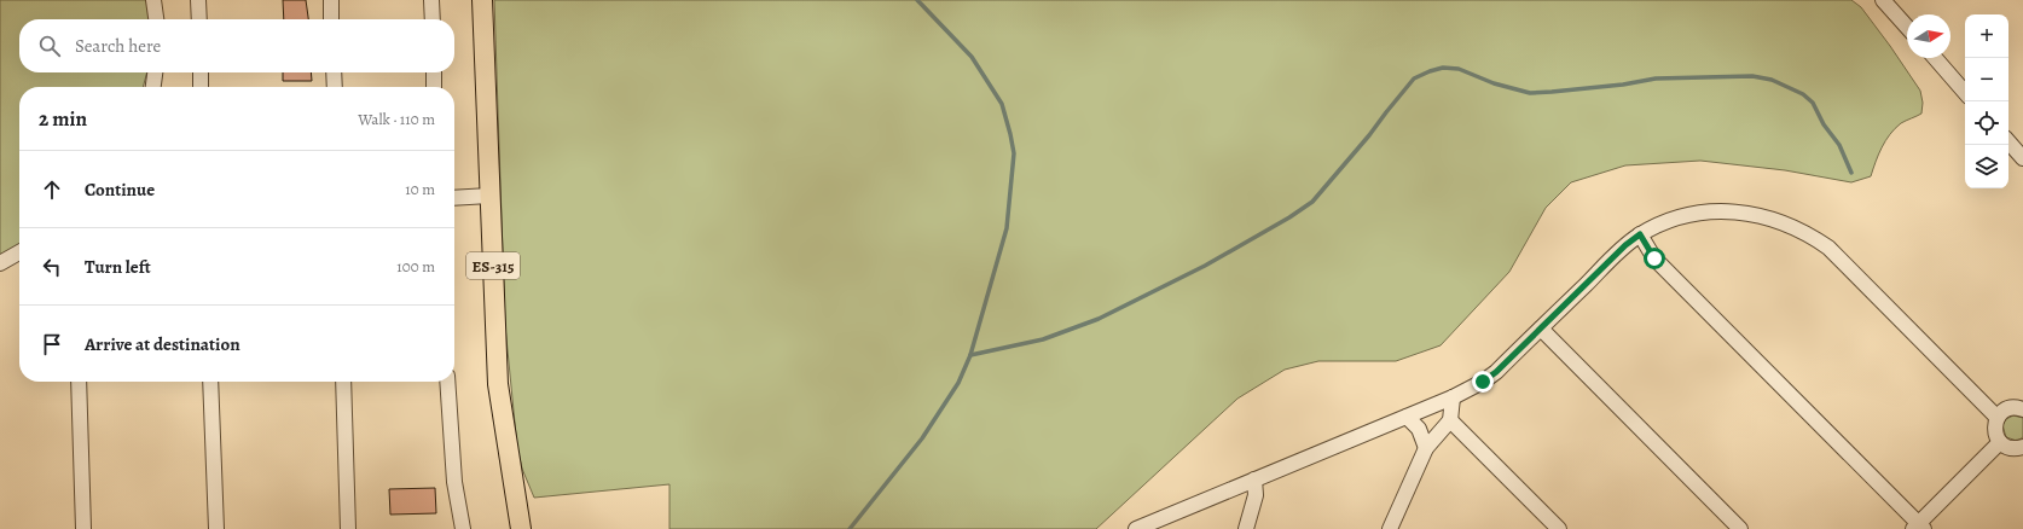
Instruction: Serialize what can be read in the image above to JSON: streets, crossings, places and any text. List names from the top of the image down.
{
  "streets": {
    "main road": ["ES-315"]
  },
  "north": "right",
  "page": {
    "map_buttons": ["+", "−"],
    "search": "Search here",
    "heading": ["2 min", "Walk · 110 m"],
    "list": [
      ["Continue", "10 m"],
      ["Turn left", "100 m"],
      "Arrive at destination"
    ]
  }
}
